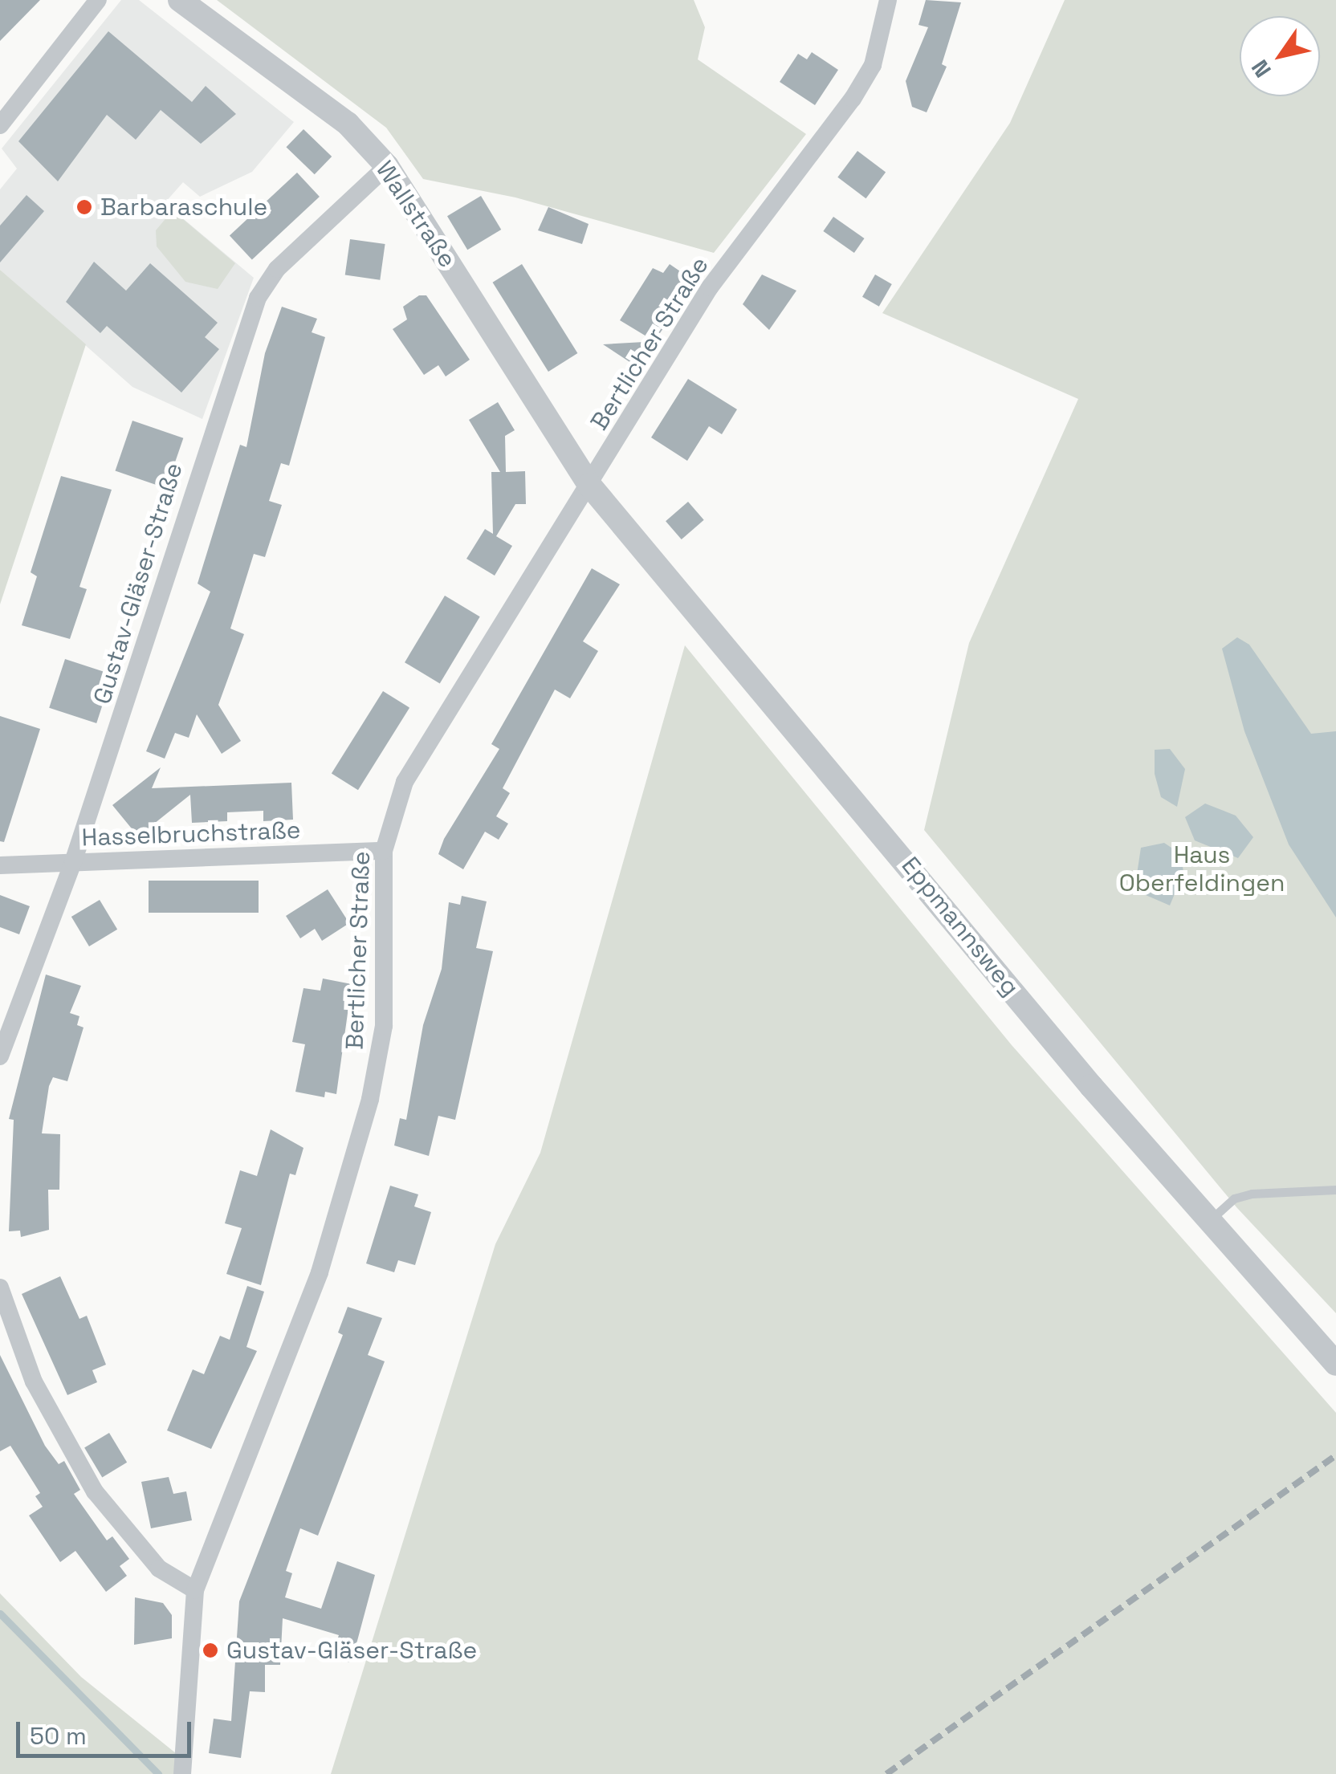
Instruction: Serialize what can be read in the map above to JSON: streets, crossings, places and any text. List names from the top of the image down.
{
  "streets": {
    "street": [
      "Wallstraße",
      "Bertlicher Straße",
      "Gustav-Gläser-Straße",
      "Hasselbruchstraße",
      "Eppmannsweg"
    ]
  },
  "crossings": [
    ["Wallstraße", "Bertlicher Straße"],
    ["Wallstraße", "Gustav-Gläser-Straße"],
    ["Wallstraße", "Eppmannsweg"],
    ["Bertlicher Straße", "Hasselbruchstraße"],
    ["Bertlicher Straße", "Eppmannsweg"],
    ["Gustav-Gläser-Straße", "Hasselbruchstraße"]
  ],
  "parks": ["Haus Oberfeldingen"],
  "places": ["Barbaraschule", "Gustav-Gläser-Straße"],
  "scale_bar": "50 m",
  "north": "bottom left"
}
